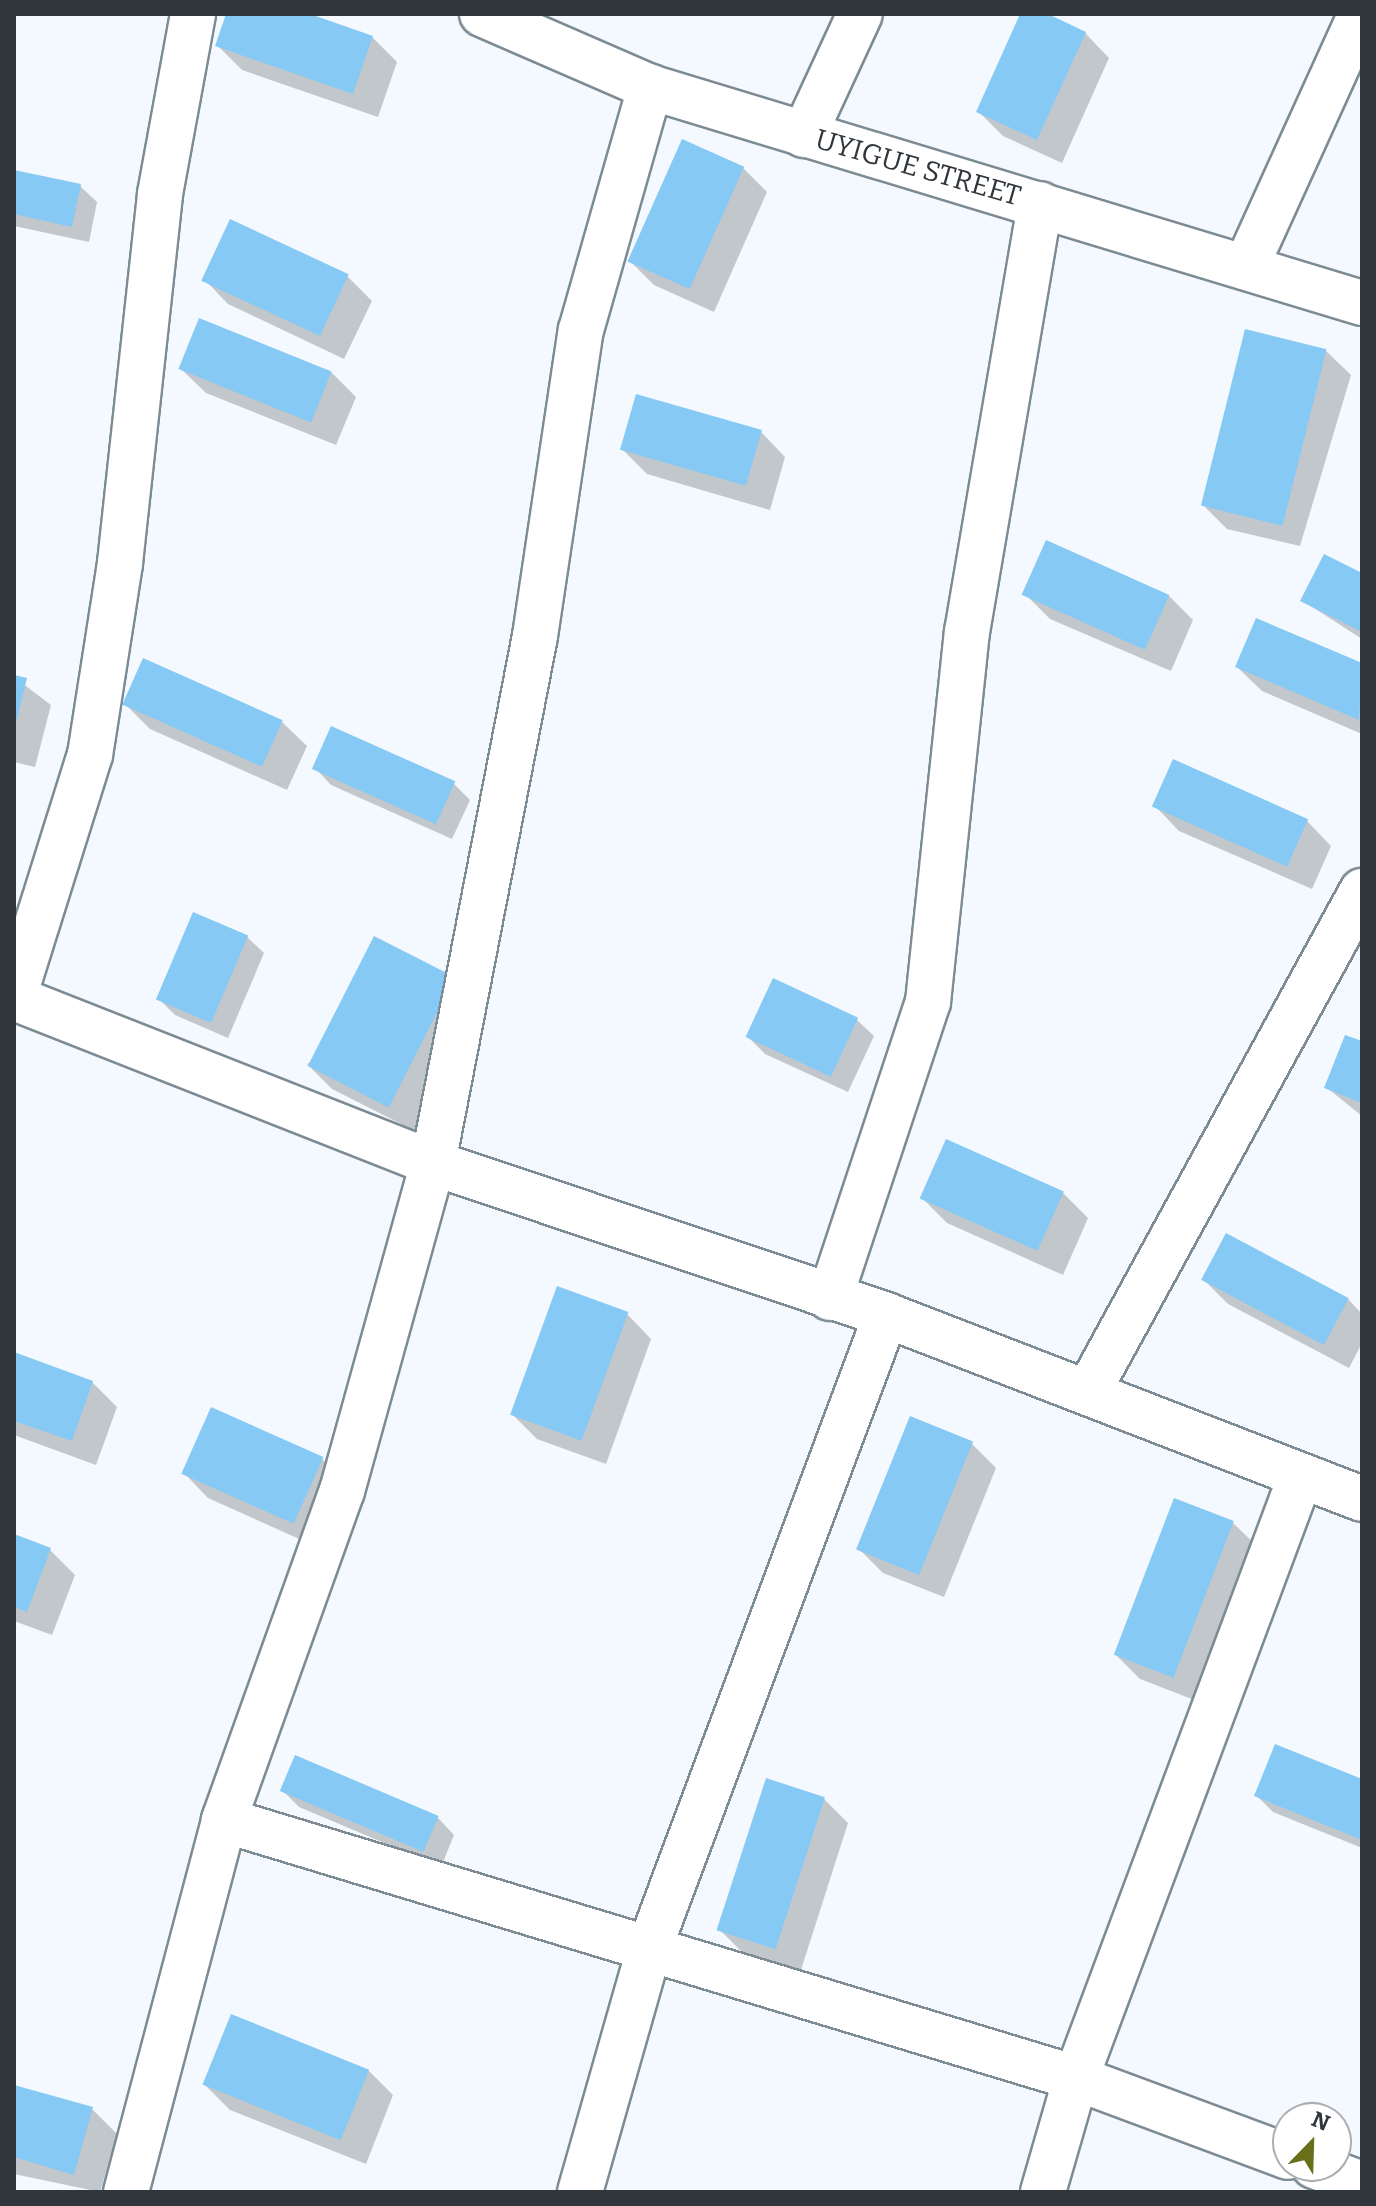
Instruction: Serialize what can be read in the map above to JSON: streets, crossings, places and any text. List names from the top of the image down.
{
  "streets": {
    "street": ["UYIGUE STREET"]
  },
  "north": "top right"
}
